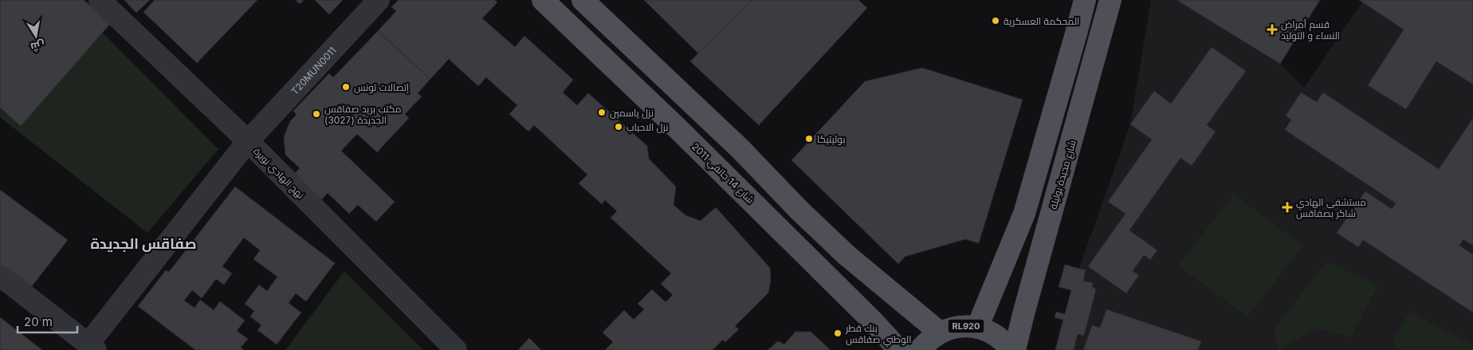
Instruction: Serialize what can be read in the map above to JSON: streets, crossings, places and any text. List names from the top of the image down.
{
  "streets": {
    "main road": ["شارع 14 جانفي 2011", "شارع مجيدة بوليلة", "RL920"],
    "street": ["T20MUN0011", "نهج الهادي نويرة"]
  },
  "crossings": [
    ["T20MUN0011", "نهج الهادي نويرة"]
  ],
  "districts": ["صفاقس الجديدة"],
  "places": {
    "other": [
      "المحكمة العسكرية",
      "إتصالات تونس",
      "نزل ياسمين",
      "مكتب بريد صفاقس الجديدة (3027)",
      "نزل الاحباب",
      "بوليتيكا",
      "بنك قطر الوطني صفاقس"
    ],
    "health": ["قسم أمراض النساء و التوليد", "مستشفى الهادي شاكر بصفاقس"]
  },
  "scale_bar": "20 m",
  "north": "bottom"
}
